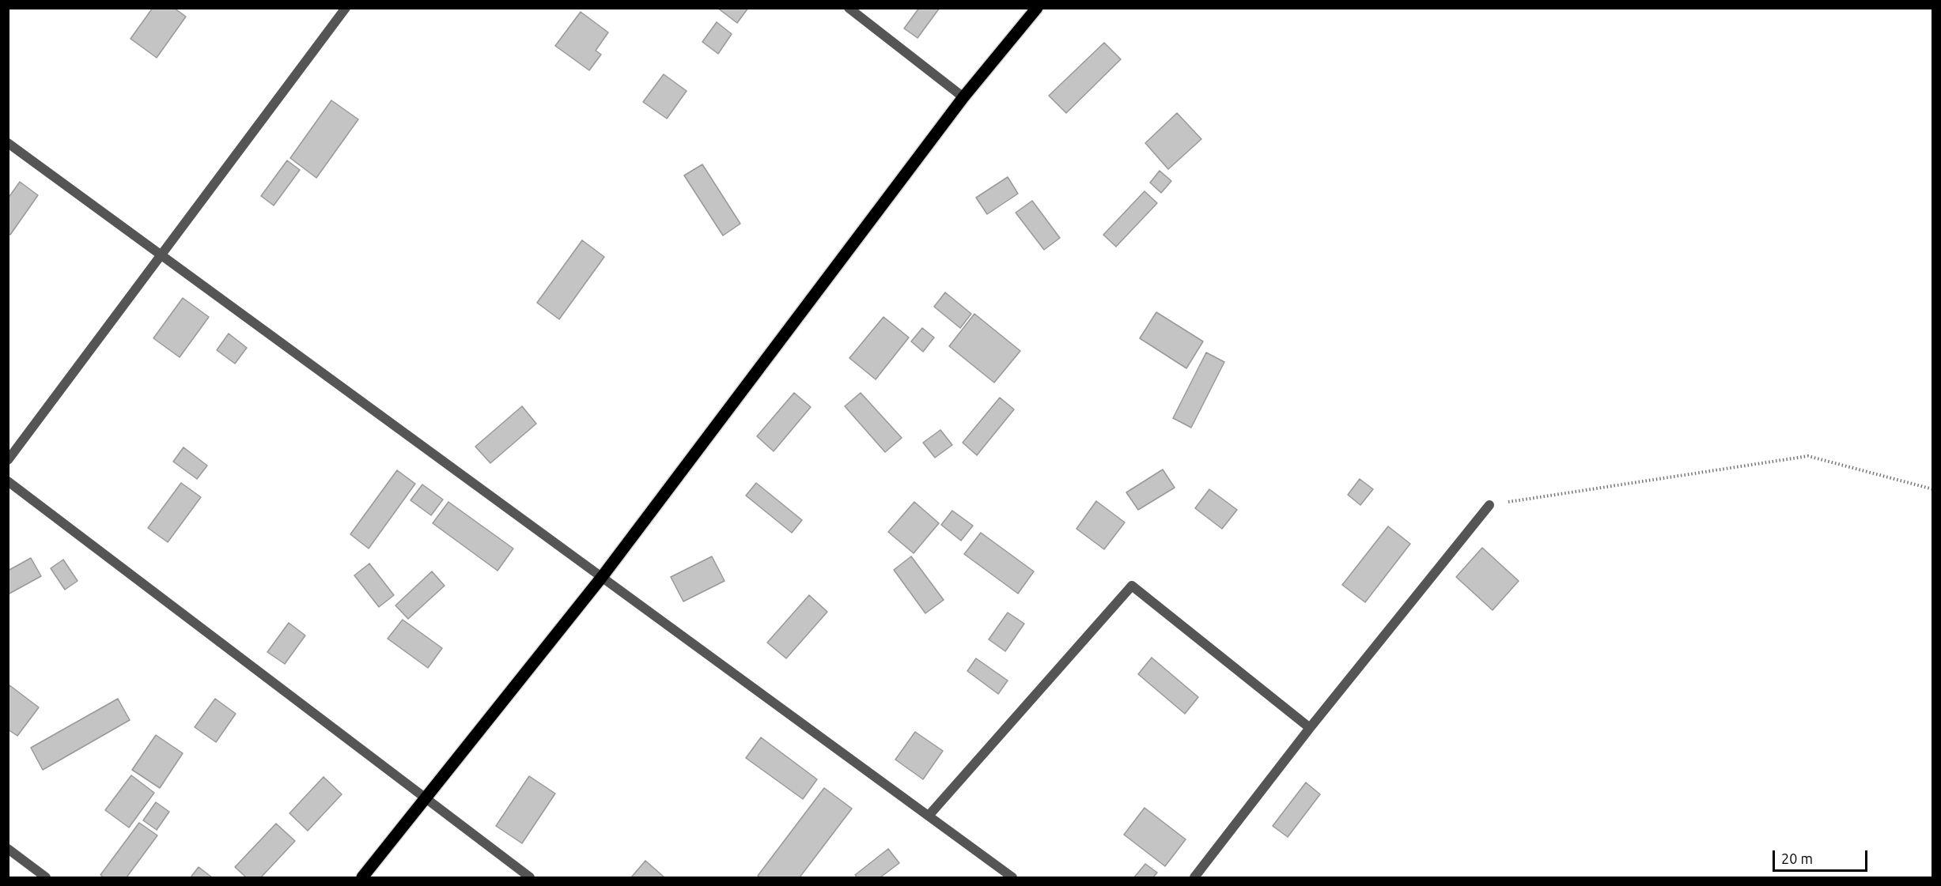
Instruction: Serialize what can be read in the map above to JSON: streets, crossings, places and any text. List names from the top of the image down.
{
  "scale_bar": "20 m"
}
